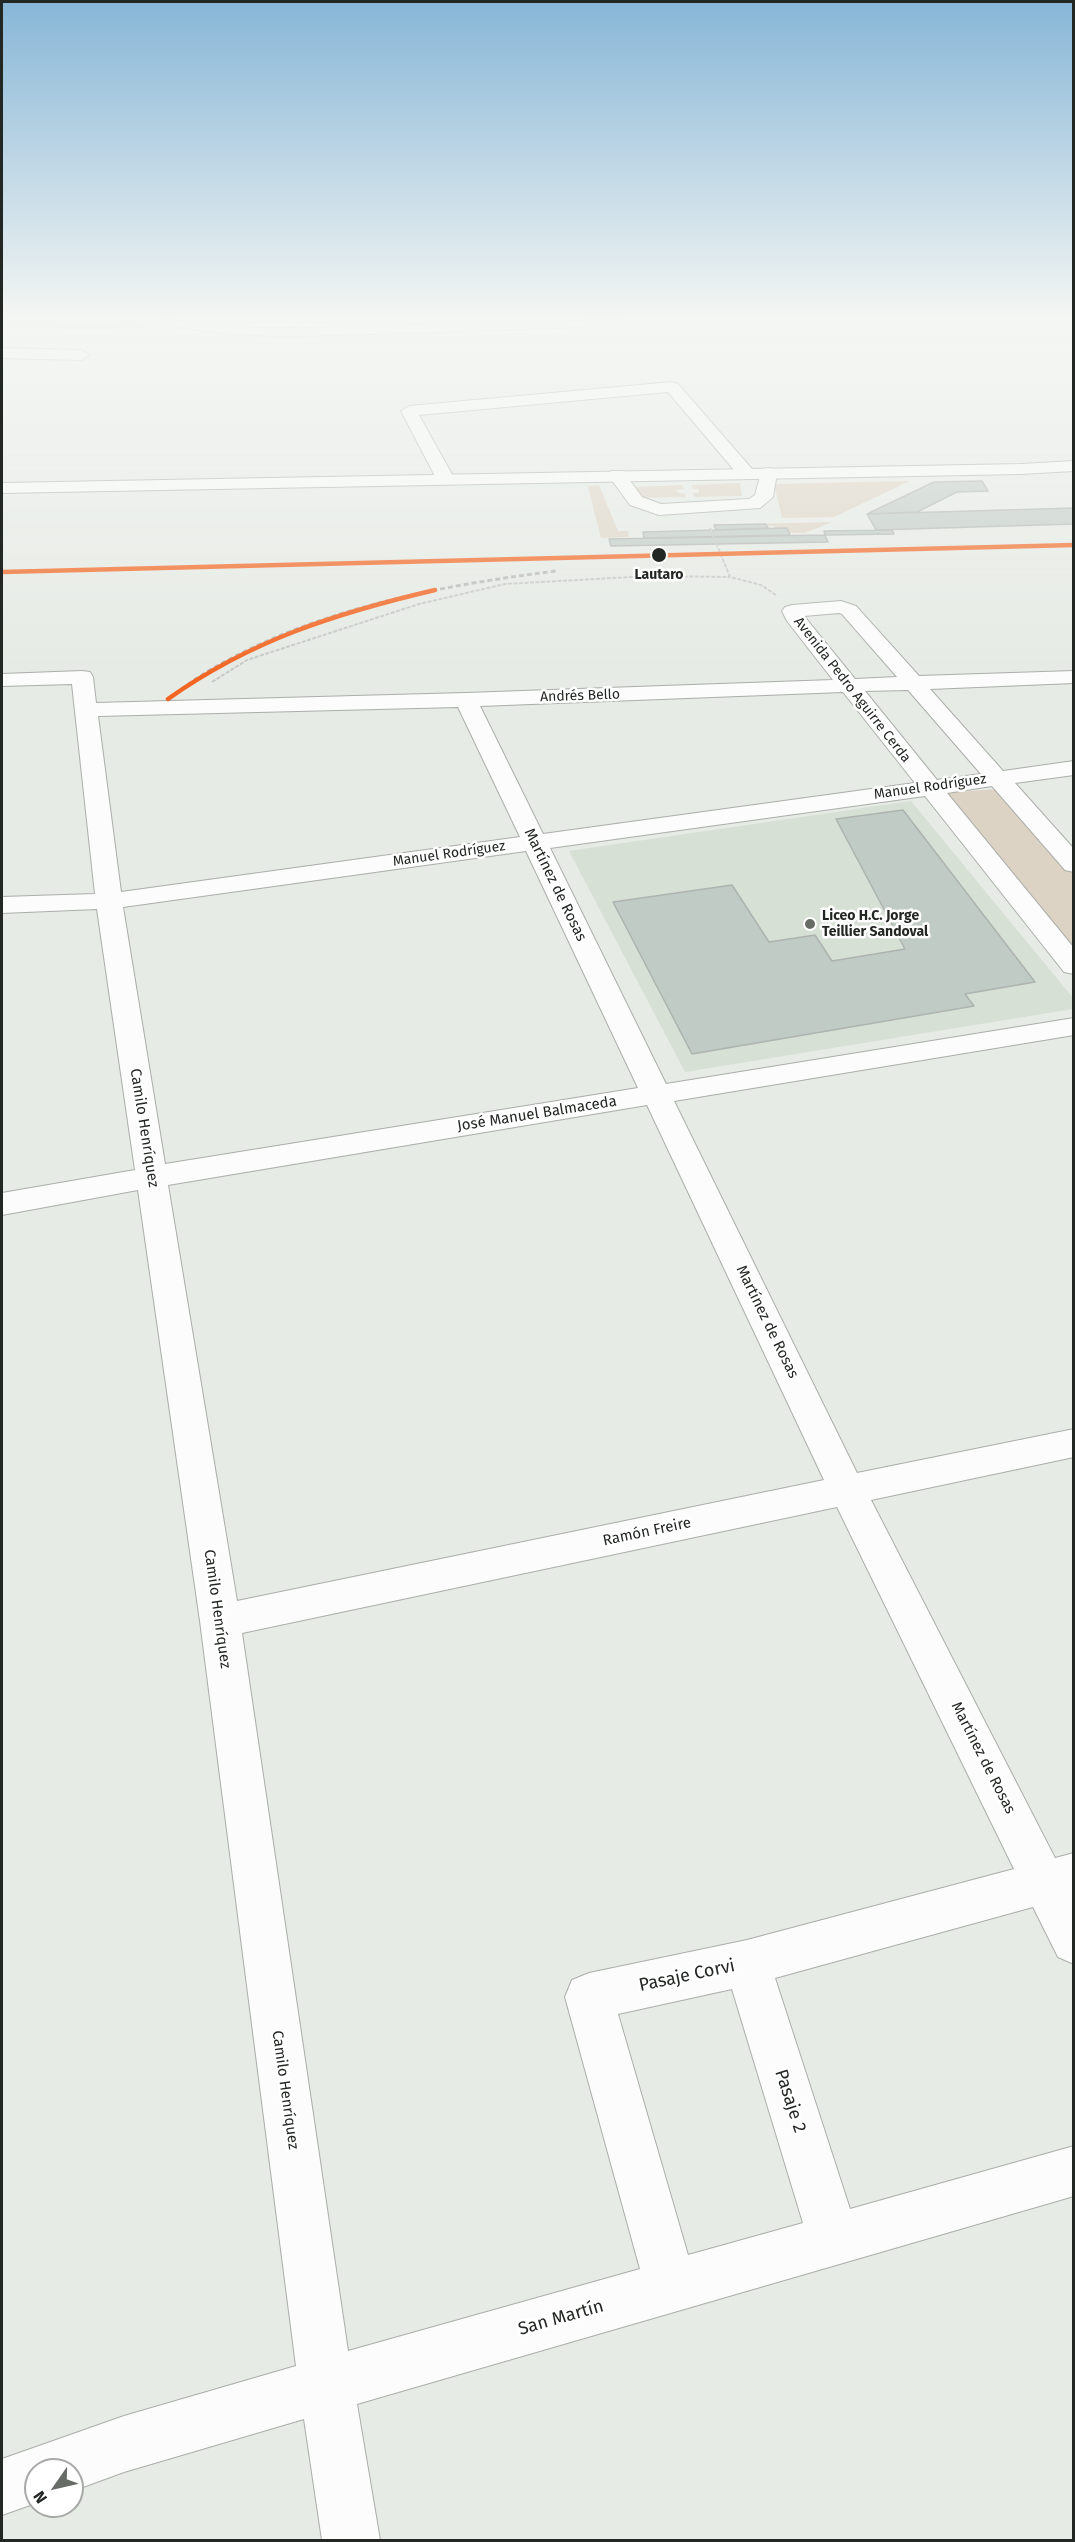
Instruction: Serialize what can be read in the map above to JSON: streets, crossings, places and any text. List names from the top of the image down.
{
  "streets": {
    "street": [
      "Avenida Pedro Aguirre Cerda",
      "Andrés Bello",
      "Manuel Rodríguez",
      "Martínez de Rosas",
      "José Manuel Balmaceda",
      "Camilo Henríquez",
      "Ramón Freire",
      "Pasaje Corvi",
      "Pasaje 2",
      "San Martín"
    ]
  },
  "crossings": [
    ["Avenida Pedro Aguirre Cerda", "Andrés Bello"],
    ["Avenida Pedro Aguirre Cerda", "Manuel Rodríguez"],
    ["Andrés Bello", "Martínez de Rosas"],
    ["Andrés Bello", "Camilo Henríquez"],
    ["Manuel Rodríguez", "Martínez de Rosas"],
    ["Manuel Rodríguez", "Camilo Henríquez"],
    ["Martínez de Rosas", "José Manuel Balmaceda"],
    ["Martínez de Rosas", "Ramón Freire"],
    ["Martínez de Rosas", "Pasaje Corvi"],
    ["José Manuel Balmaceda", "Camilo Henríquez"],
    ["Camilo Henríquez", "Ramón Freire"],
    ["Camilo Henríquez", "San Martín"],
    ["Pasaje Corvi", "Pasaje 2"],
    ["Pasaje Corvi", "San Martín"],
    ["Pasaje 2", "San Martín"]
  ],
  "places": ["Lautaro", "Liceo H.C. Jorge Teillier Sandoval"],
  "north": "bottom left"
}
